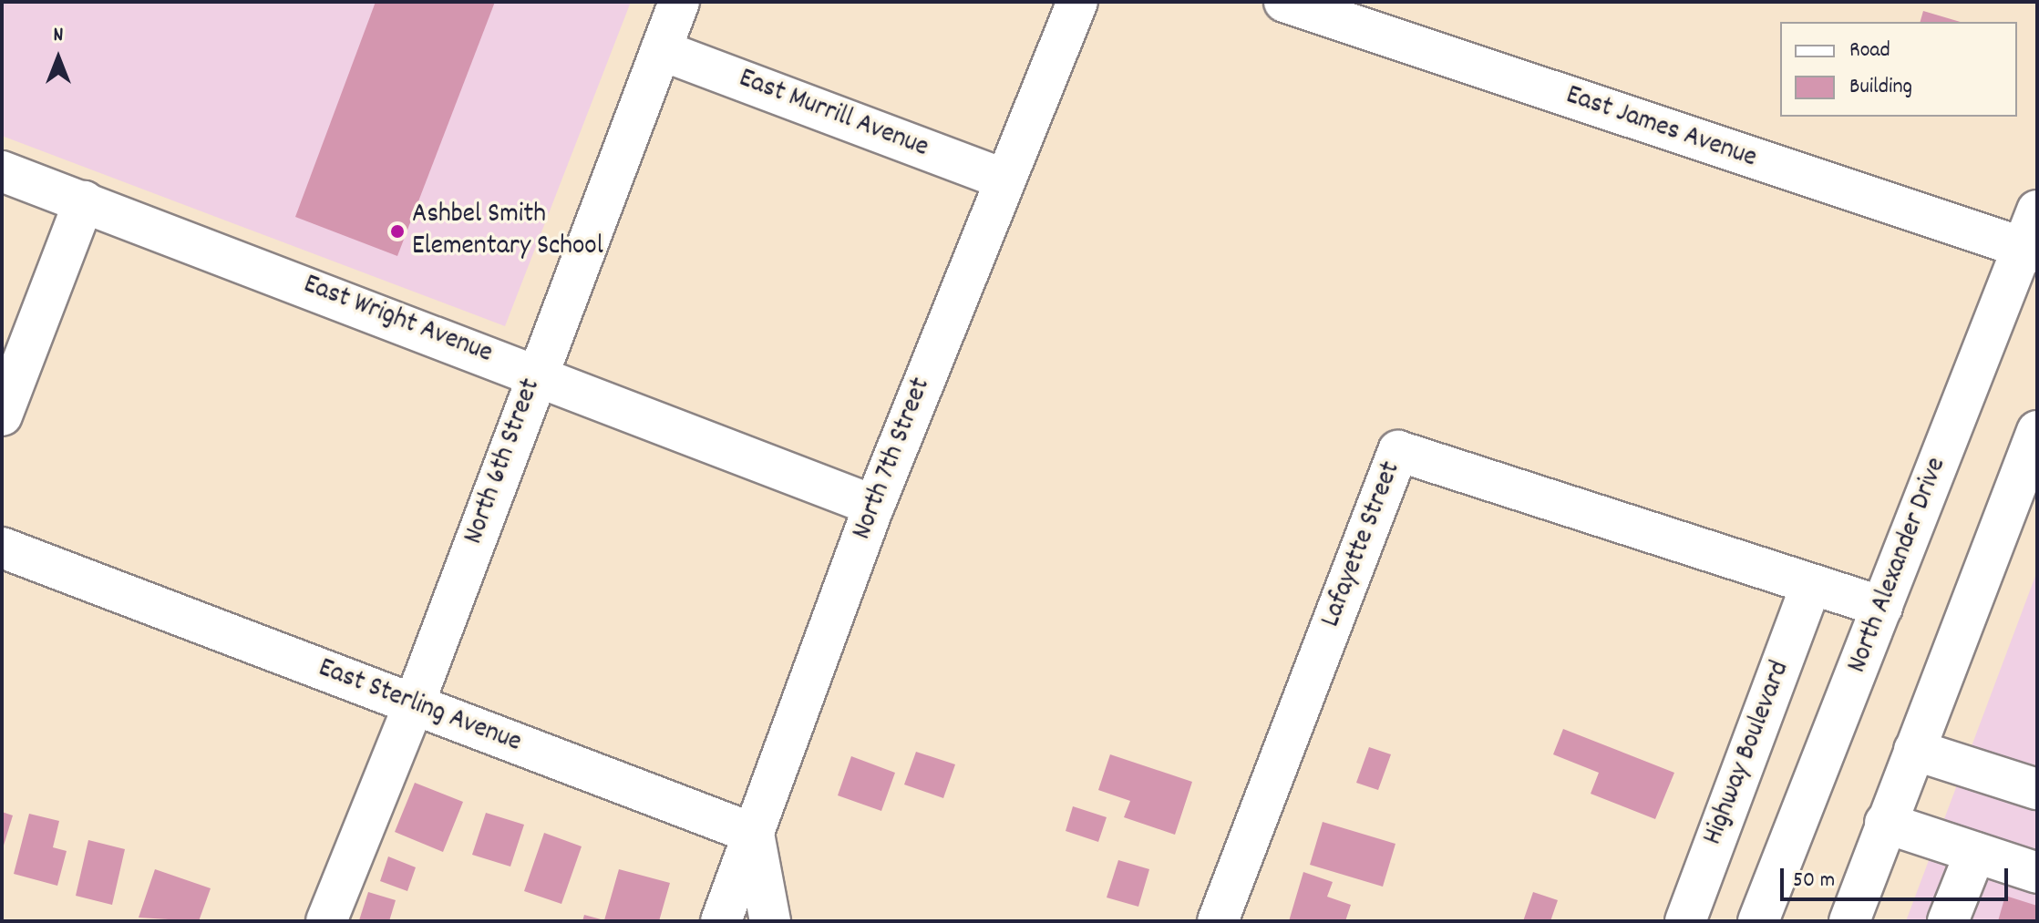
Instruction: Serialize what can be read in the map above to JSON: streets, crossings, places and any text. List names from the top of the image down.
{
  "streets": {
    "street": [
      "East Murrill Avenue",
      "East James Avenue",
      "East Wright Avenue",
      "North 7th Street",
      "North 6th Street",
      "Lafayette Street",
      "North Alexander Drive",
      "East Sterling Avenue",
      "Highway Boulevard"
    ]
  },
  "crossings": [
    ["East Murrill Avenue", "North 7th Street"],
    ["East Murrill Avenue", "North 6th Street"],
    ["East James Avenue", "North Alexander Drive"],
    ["East Wright Avenue", "North 7th Street"],
    ["East Wright Avenue", "North 6th Street"],
    ["North 7th Street", "East Sterling Avenue"],
    ["North 6th Street", "East Sterling Avenue"],
    ["Lafayette Street", "Highway Boulevard"]
  ],
  "places": ["Ashbel Smith Elementary School"],
  "legend": ["Road", "Building"],
  "scale_bar": "50 m",
  "north": "top"
}
